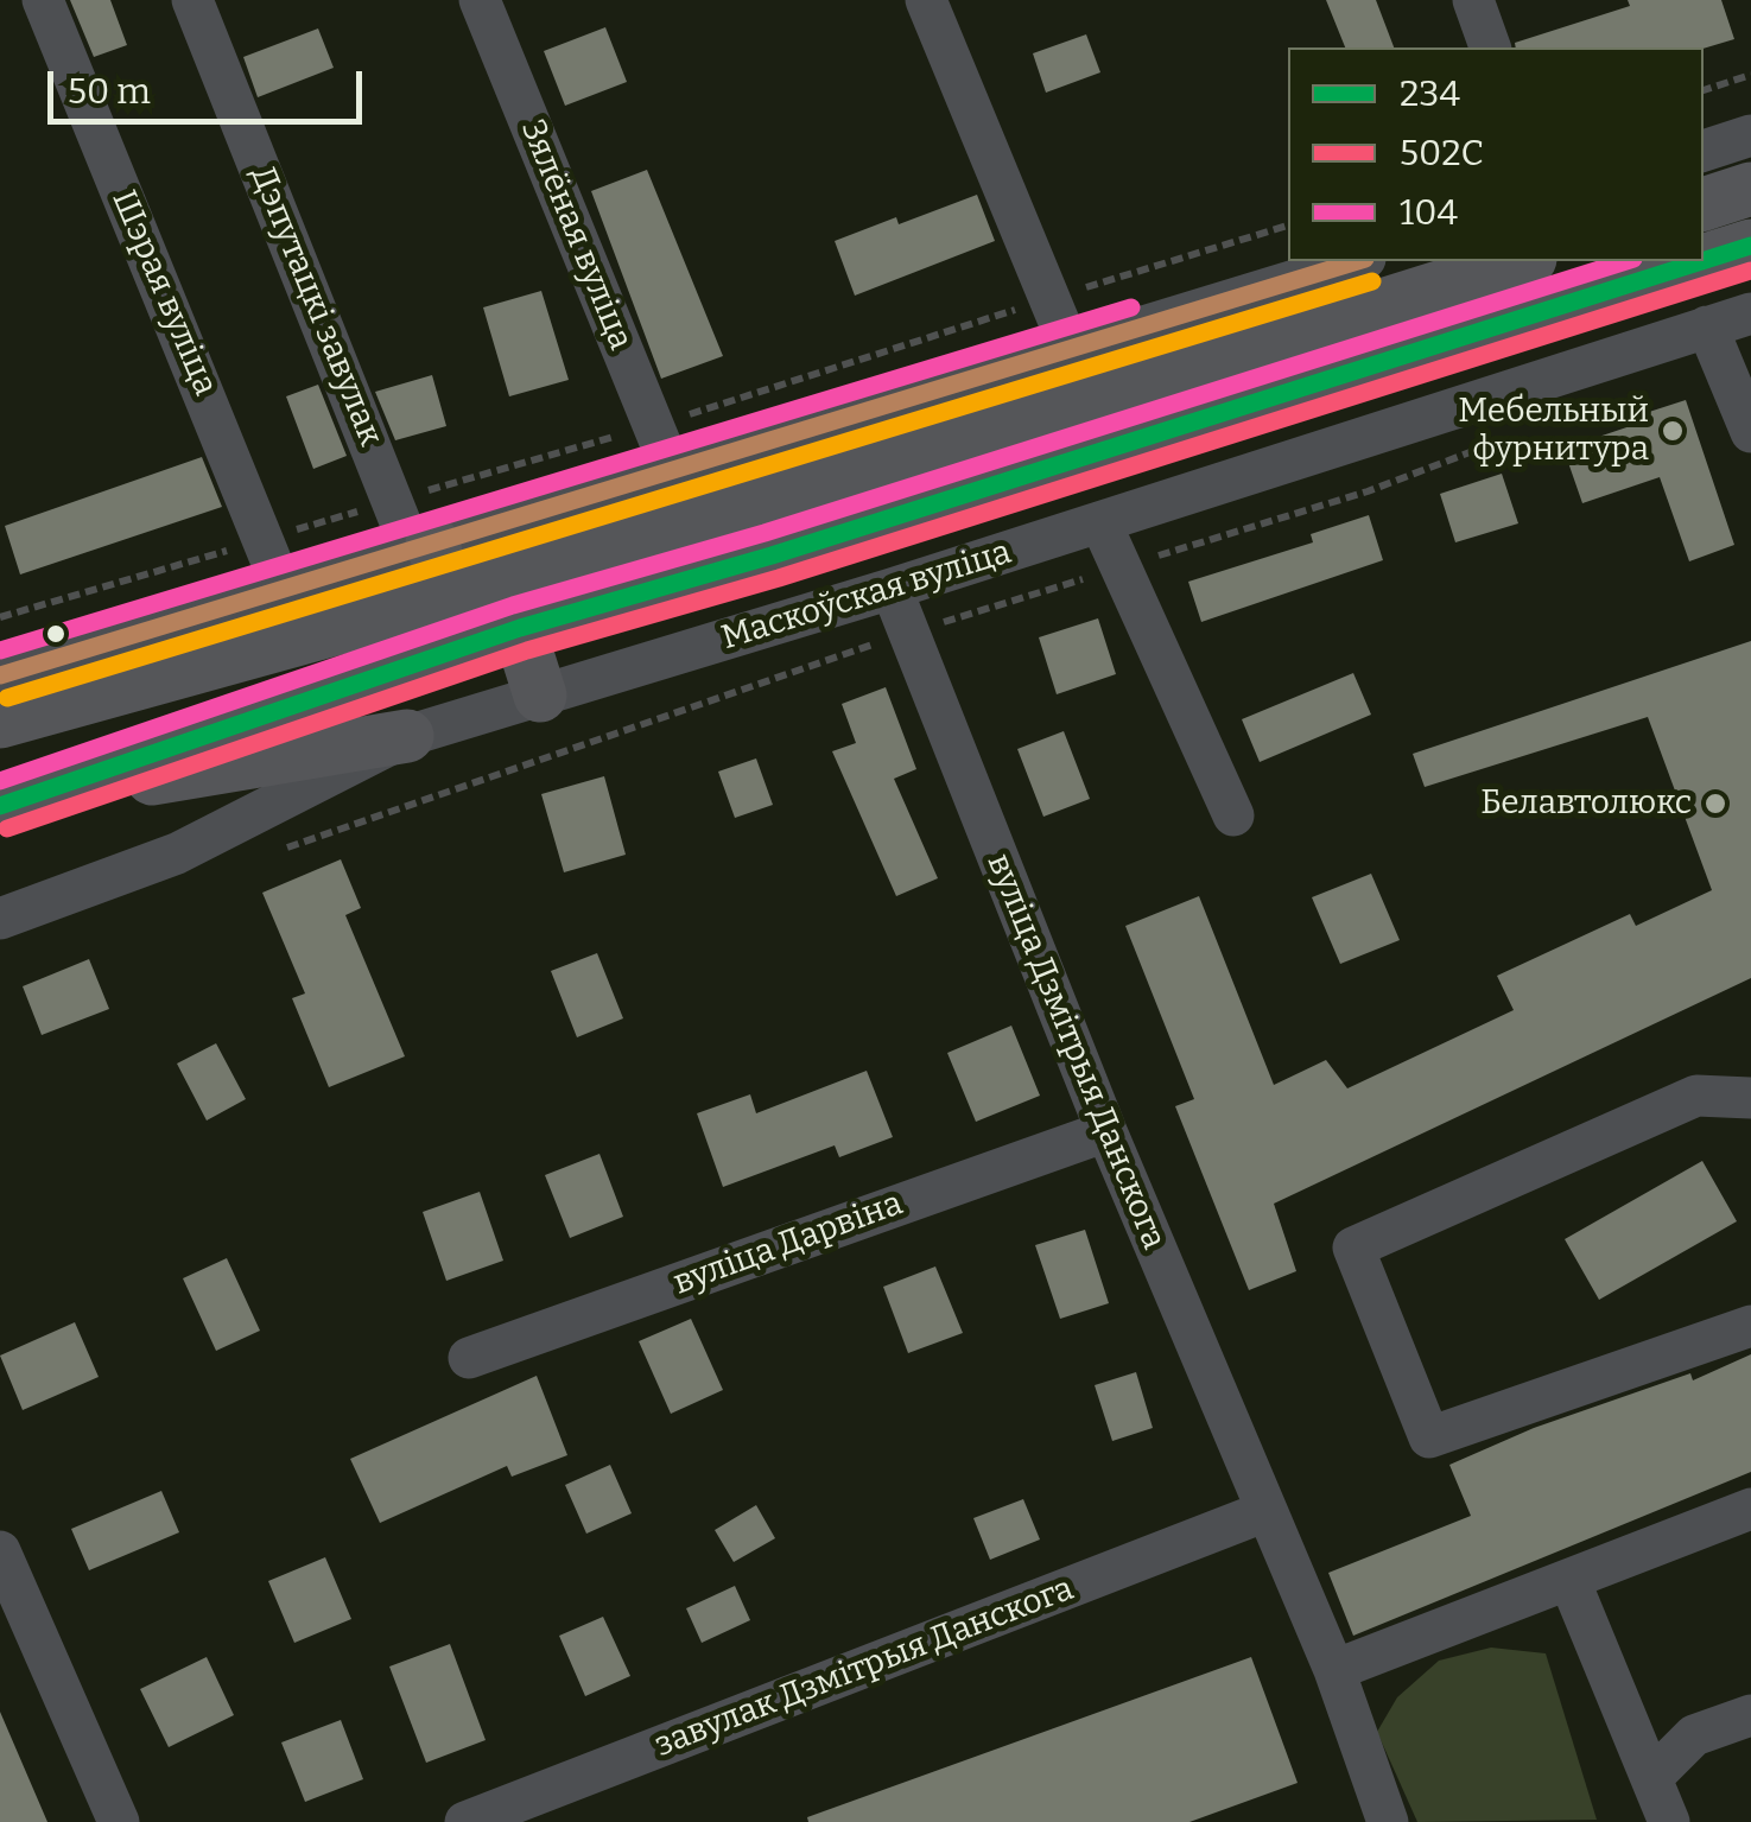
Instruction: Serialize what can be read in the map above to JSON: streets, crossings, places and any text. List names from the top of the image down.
{
  "streets": {
    "main road": ["Маскоўская вуліца"],
    "street": [
      "Зялёная вуліца",
      "Шэрая вуліца",
      "Дэпутацкі завулак",
      "вуліца Дзмітрыя Данскога",
      "вуліца Дарвіна",
      "завулак Дзмітрыя Данскога"
    ]
  },
  "crossings": [
    ["Маскоўская вуліца", "вуліца Дзмітрыя Данскога"],
    ["вуліца Дзмітрыя Данскога", "вуліца Дарвіна"],
    ["вуліца Дзмітрыя Данскога", "завулак Дзмітрыя Данскога"]
  ],
  "places": ["Мебельный фурнитура", "Белавтолюкс"],
  "lines": ["transit line 234", "transit line 104", "transit line 502С"],
  "legend": ["234", "502С", "104"],
  "scale_bar": "50 m"
}
